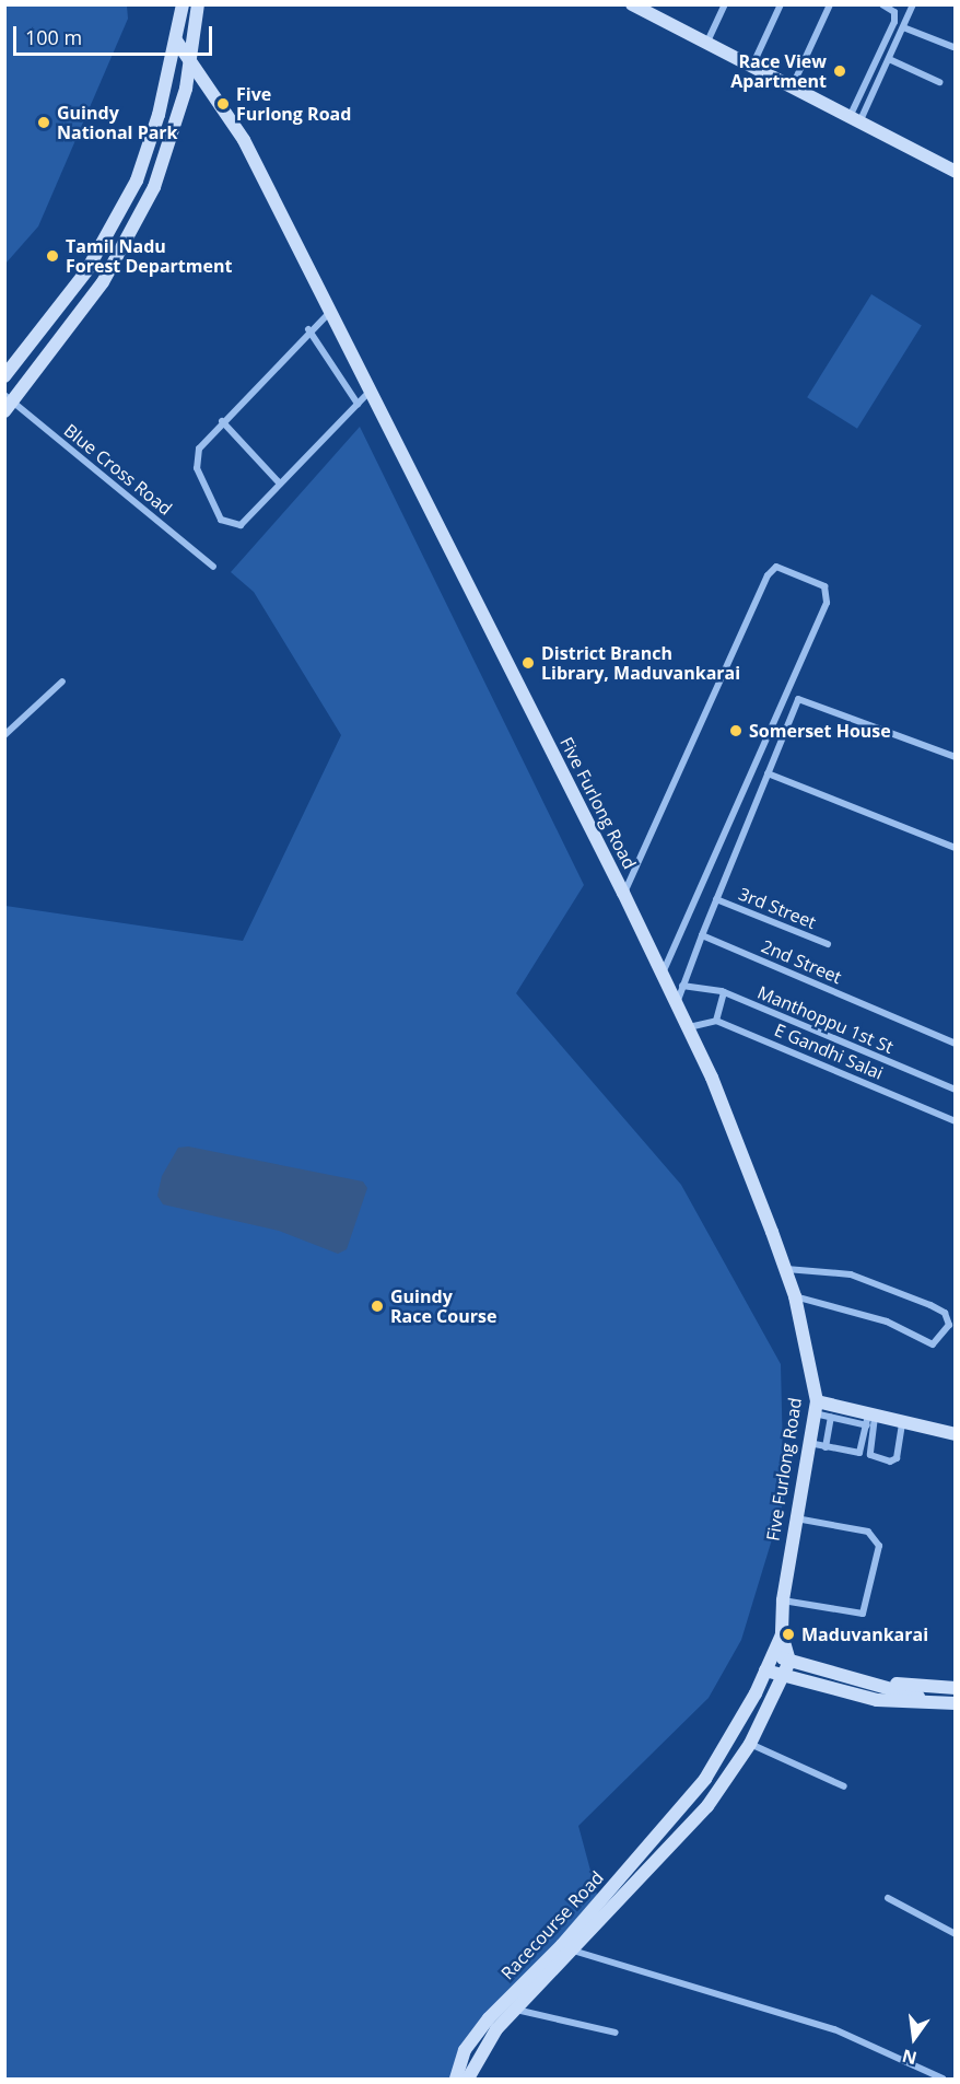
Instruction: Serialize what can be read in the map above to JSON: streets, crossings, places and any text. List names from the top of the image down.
{
  "streets": {
    "main road": ["Five Furlong Road", "Racecourse Road"],
    "street": [
      "Blue Cross Road",
      "3rd Street",
      "2nd Street",
      "Manthoppu 1st St",
      "E Gandhi Salai"
    ]
  },
  "crossings": [
    ["Five Furlong Road", "Manthoppu 1st St"],
    ["Five Furlong Road", "E Gandhi Salai"],
    ["Five Furlong Road", "Racecourse Road"],
    ["Manthoppu 1st St", "E Gandhi Salai"]
  ],
  "places": [
    "Race View Apartment",
    "Five Furlong Road",
    "Guindy National Park",
    "Tamil Nadu Forest Department",
    "District Branch Library, Maduvankarai",
    "Somerset House",
    "Guindy Race Course",
    "Maduvankarai"
  ],
  "scale_bar": "100 m",
  "north": "bottom"
}
